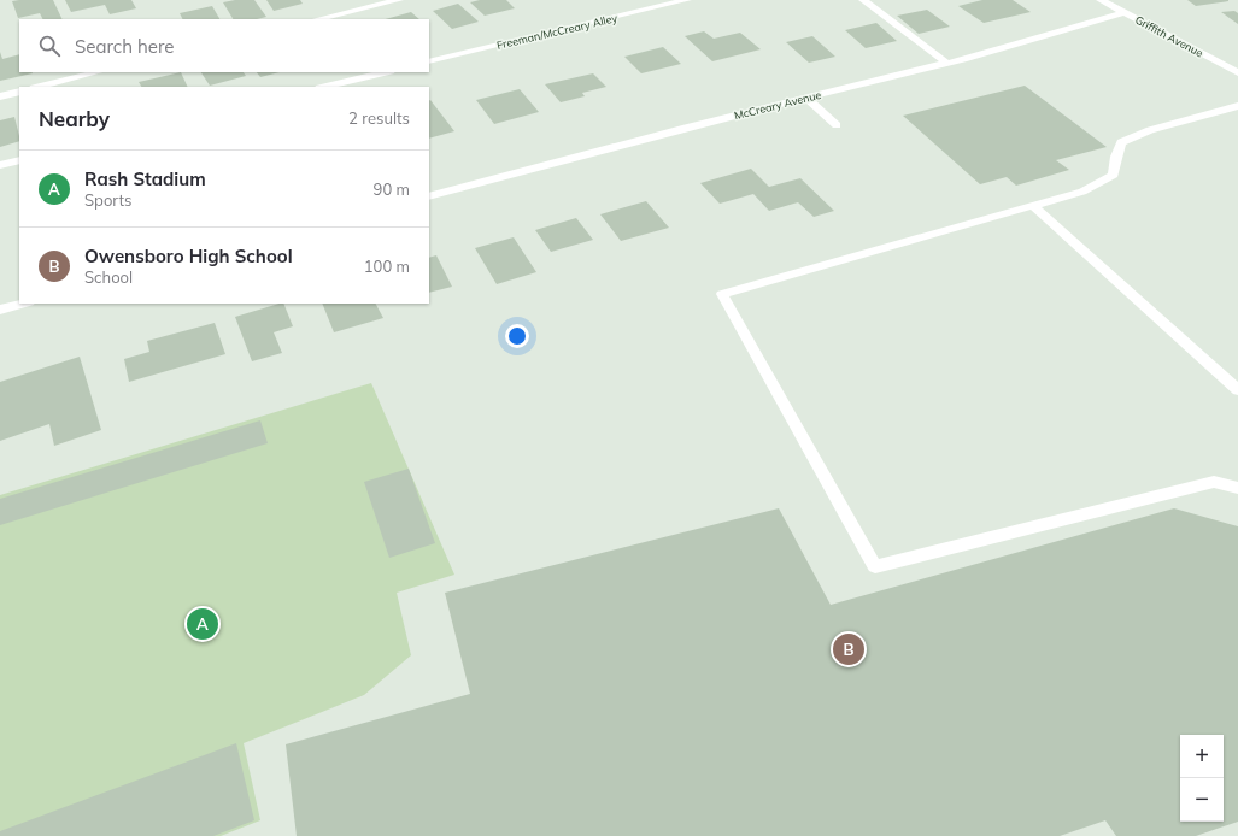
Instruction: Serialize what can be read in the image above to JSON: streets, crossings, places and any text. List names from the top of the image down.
{
  "streets": {
    "street": ["Freeman/McCreary Alley", "Griffith Avenue", "McCreary Avenue"]
  },
  "crossings": [
    ["Griffith Avenue", "McCreary Avenue"]
  ],
  "page": {
    "search": "Search here",
    "heading": ["Nearby", "2 results"],
    "list": [
      {
        "mark": "A",
        "name": "Rash Stadium",
        "note": "Sports",
        "value": "90 m"
      },
      {
        "mark": "B",
        "name": "Owensboro High School",
        "note": "School",
        "value": "100 m"
      }
    ],
    "pins": ["A", "B"],
    "map_buttons": ["+", "−"]
  }
}
